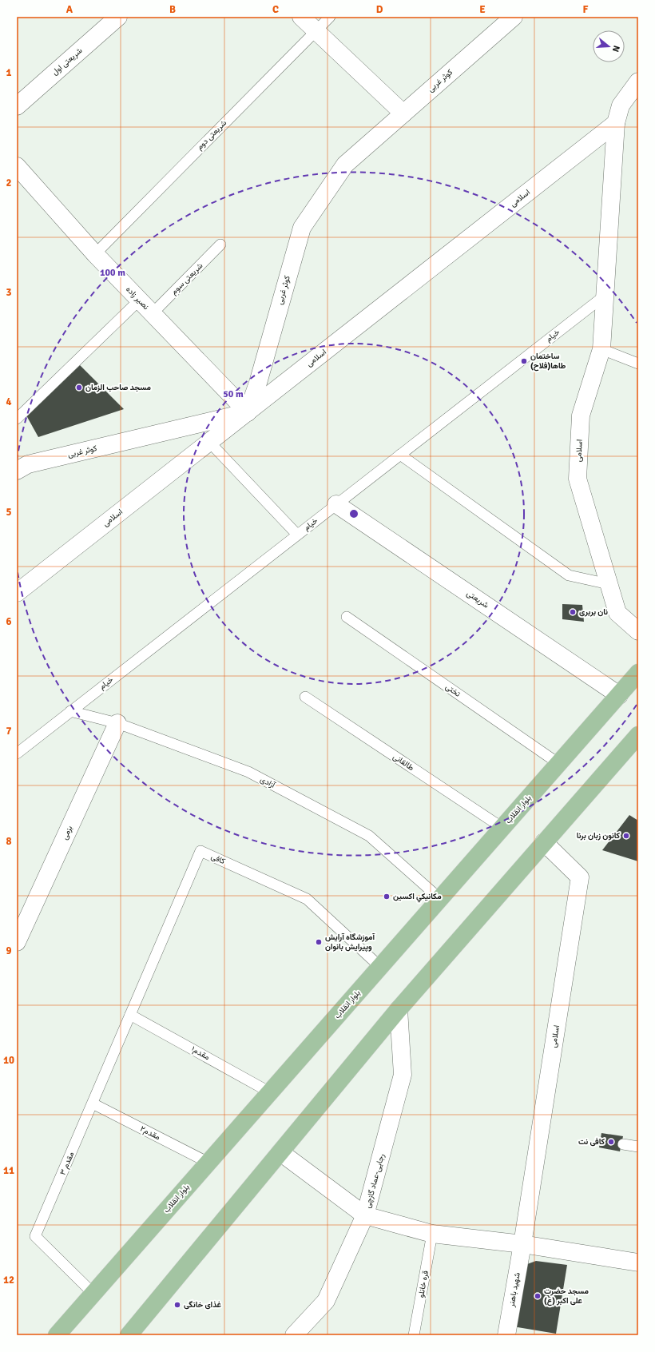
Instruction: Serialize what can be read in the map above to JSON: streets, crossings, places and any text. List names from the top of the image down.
{
  "streets": {
    "main road": ["بلوار انقلاب"],
    "street": [
      "شریعتی اول",
      "کوثر غربی",
      "اسلامی",
      "نصیر زاده",
      "شریعتی",
      "بزمی",
      "رجایی-عماد گازچی",
      "شهید باهنر"
    ],
    "lane": [
      "شریعتی دوم",
      "شریعتی سوم",
      "خیام",
      "تختی",
      "طالقانی",
      "آزادی",
      "کافی",
      "مقدم۱",
      "مقدم۲",
      "مقدم ۳",
      "قره خانلو"
    ]
  },
  "crossings": [
    ["کوثر غربی", "اسلامی"],
    ["کوثر غربی", "نصیر زاده"],
    ["شریعتی دوم", "نصیر زاده"],
    ["اسلامی", "نصیر زاده"],
    ["اسلامی", "خیام"],
    ["اسلامی", "شهید باهنر"],
    ["شریعتی سوم", "نصیر زاده"],
    ["خیام", "شریعتی"],
    ["خیام", "آزادی"],
    ["شریعتی", "بلوار انقلاب"],
    ["تختی", "بلوار انقلاب"],
    ["طالقانی", "بلوار انقلاب"],
    ["آزادی", "بلوار انقلاب"],
    ["آزادی", "بزمی"],
    ["بلوار انقلاب", "کافی"],
    ["بلوار انقلاب", "مقدم۱"],
    ["بلوار انقلاب", "مقدم۲"],
    ["بلوار انقلاب", "مقدم ۳"],
    ["کافی", "مقدم۱"],
    ["کافی", "مقدم ۳"],
    ["مقدم۱", "مقدم ۳"],
    ["مقدم۲", "مقدم ۳"]
  ],
  "places": [
    "ساختمان طاها(فلاح)",
    "مسجد صاحب الزمان",
    "نان بربری",
    "کانون زبان برنا",
    "مكانيكي اكسين",
    "آموزشگاه آرایش وپیرایش بانوان",
    "کافی نت",
    "مسجد حضرت علی اکبر (ع)",
    "غذای خانگی"
  ],
  "north": "right",
  "grid": {
    "columns": [
      "A",
      "B",
      "C",
      "D",
      "E",
      "F"
    ],
    "rows": [
      "1",
      "2",
      "3",
      "4",
      "5",
      "6",
      "7",
      "8",
      "9",
      "10",
      "11",
      "12"
    ]
  },
  "rings": ["100 m", "50 m"]
}
